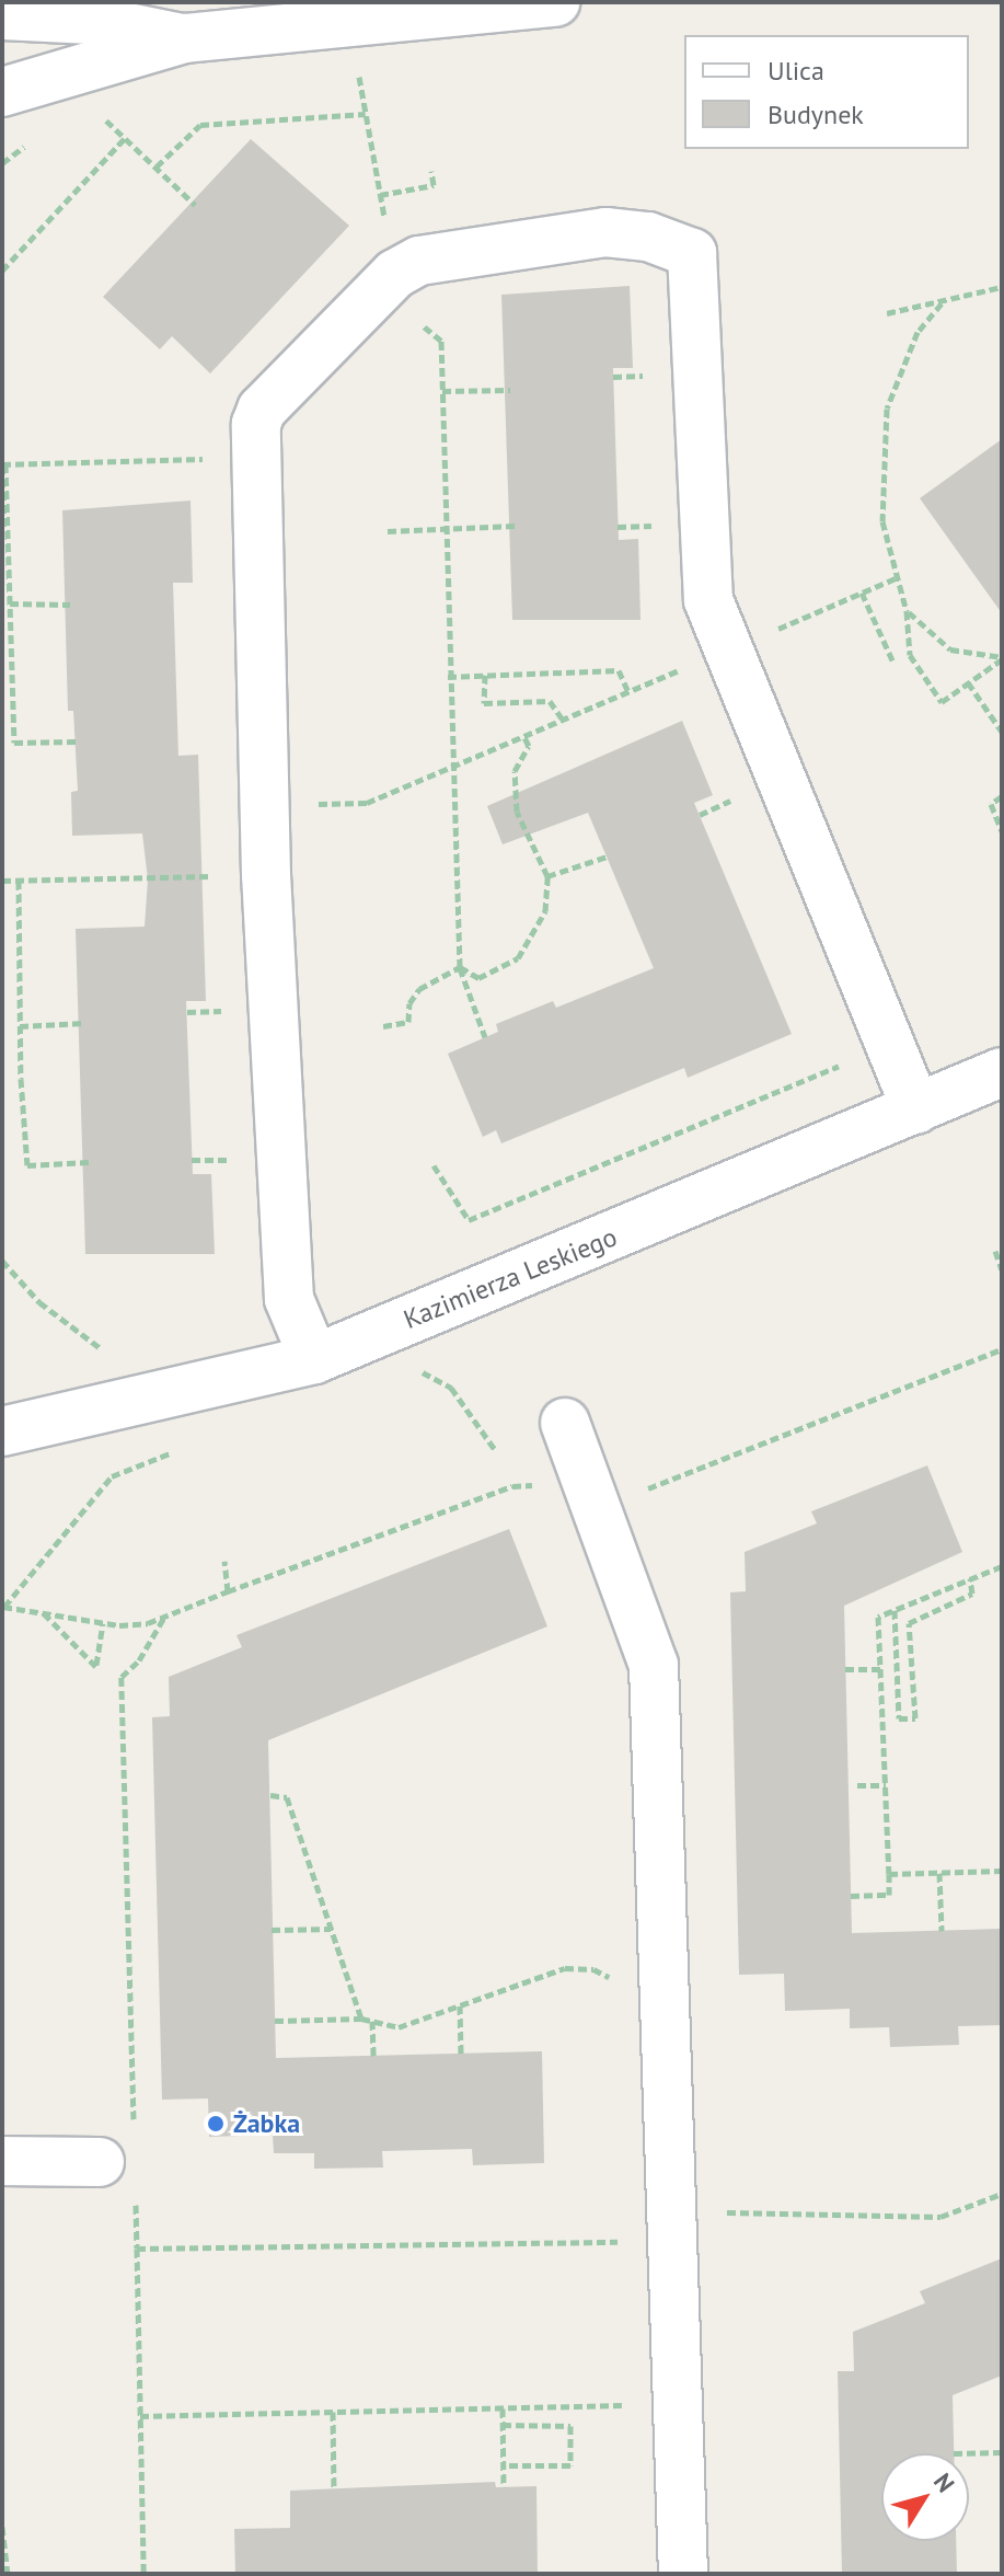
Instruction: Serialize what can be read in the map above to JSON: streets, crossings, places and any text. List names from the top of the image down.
{
  "streets": {
    "street": ["Kazimierza Leskiego"]
  },
  "places": ["Żabka"],
  "legend": ["Ulica", "Budynek"],
  "north": "top right"
}
